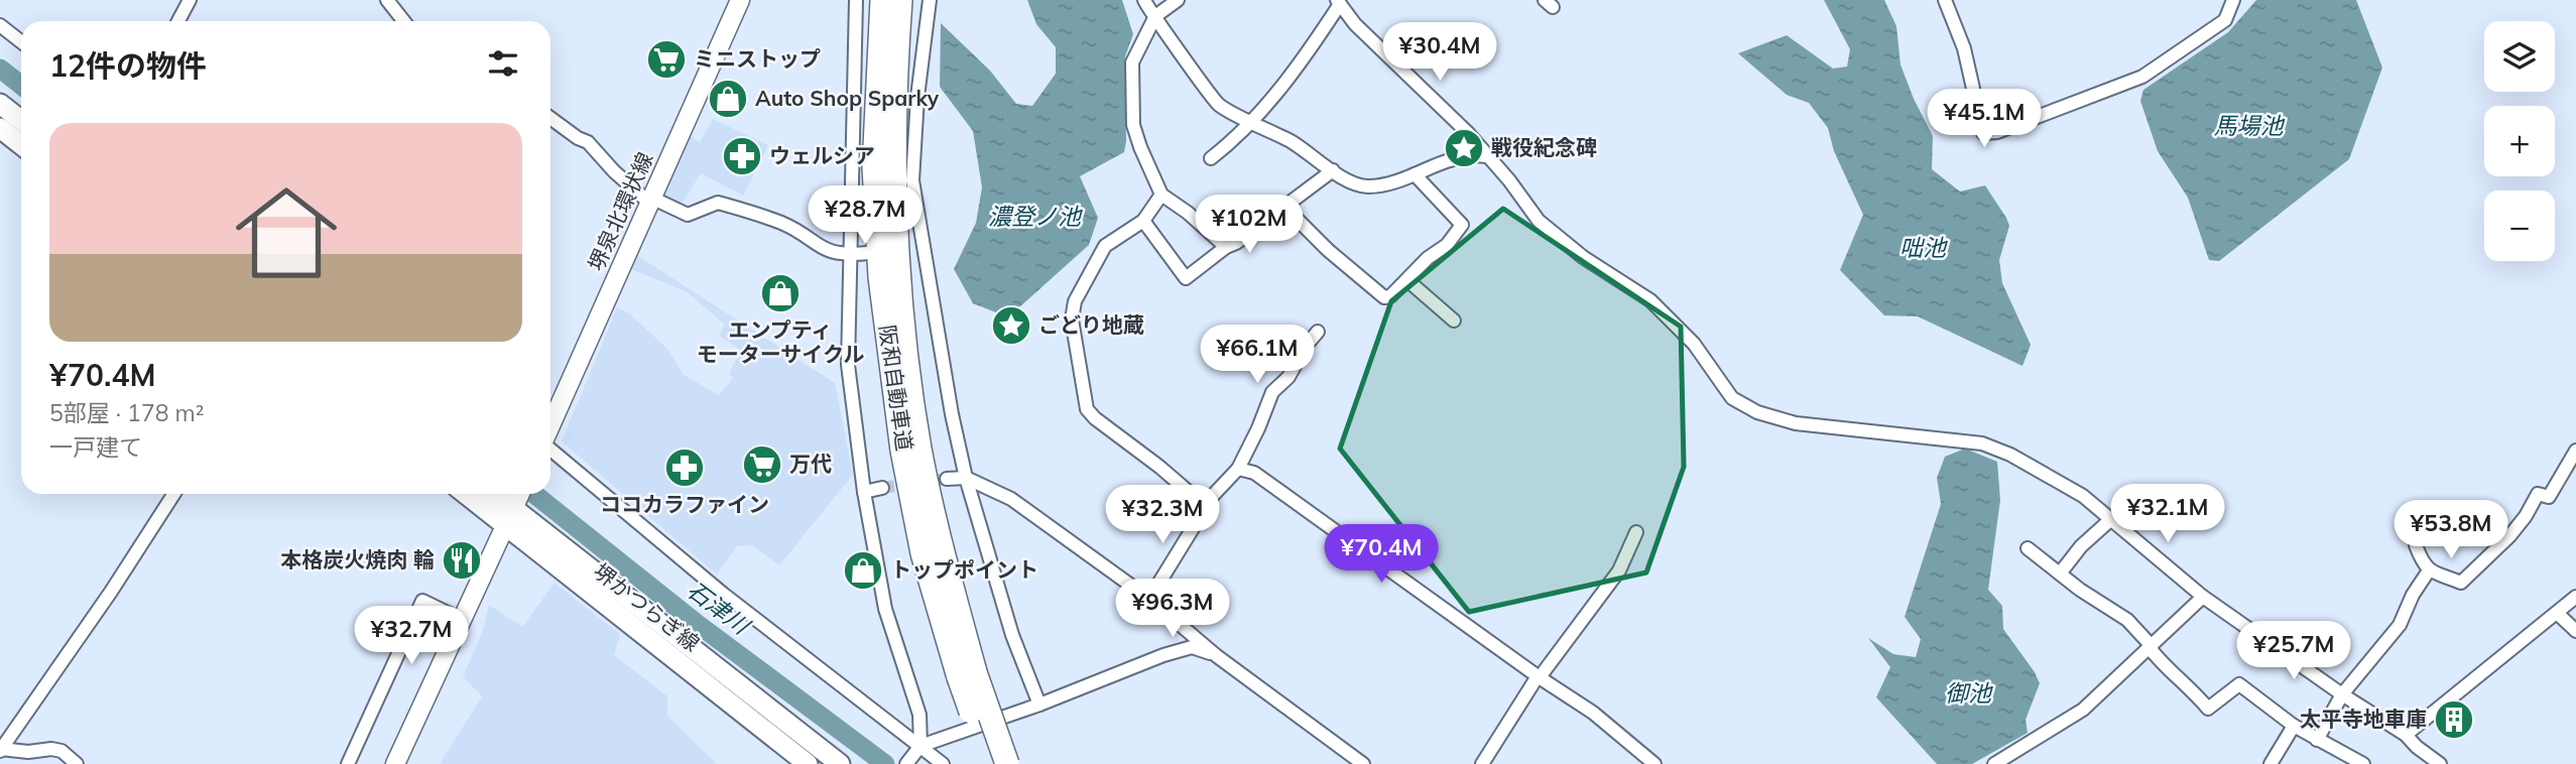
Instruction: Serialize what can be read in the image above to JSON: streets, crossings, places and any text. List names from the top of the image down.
{
  "streets": {
    "highway": ["阪和自動車道"],
    "main road": ["堺泉北環状線", "堺かつらぎ線"]
  },
  "water": [
    "馬場池",
    "濃登ノ池",
    "咄池",
    "石津川",
    "御池"
  ],
  "places": {
    "supermarket": ["ミニストップ", "万代"],
    "shop": ["Auto Shop Sparky", "エンプティ モーターサイクル", "トップポイント"],
    "place": ["戦役紀念碑", "ごどり地蔵"],
    "pharmacy": ["ウェルシア", "ココカラファイン"],
    "restaurant": ["本格炭火焼肉 輪"],
    "building": ["太平寺地車庫"]
  },
  "page": {
    "map_buttons": ["+", "−"],
    "heading": "12件の物件",
    "price": [
      "¥30.4M",
      "¥45.1M",
      "¥28.7M",
      "¥102M",
      "¥66.1M",
      "¥32.1M",
      "¥32.3M",
      "¥53.8M",
      "¥70.4M",
      "¥96.3M",
      "¥32.7M",
      "¥25.7M"
    ],
    "list": [
      {
        "name": "¥70.4M",
        "note": "5部屋 · 178 m² · 一戸建て"
      }
    ]
  }
}
